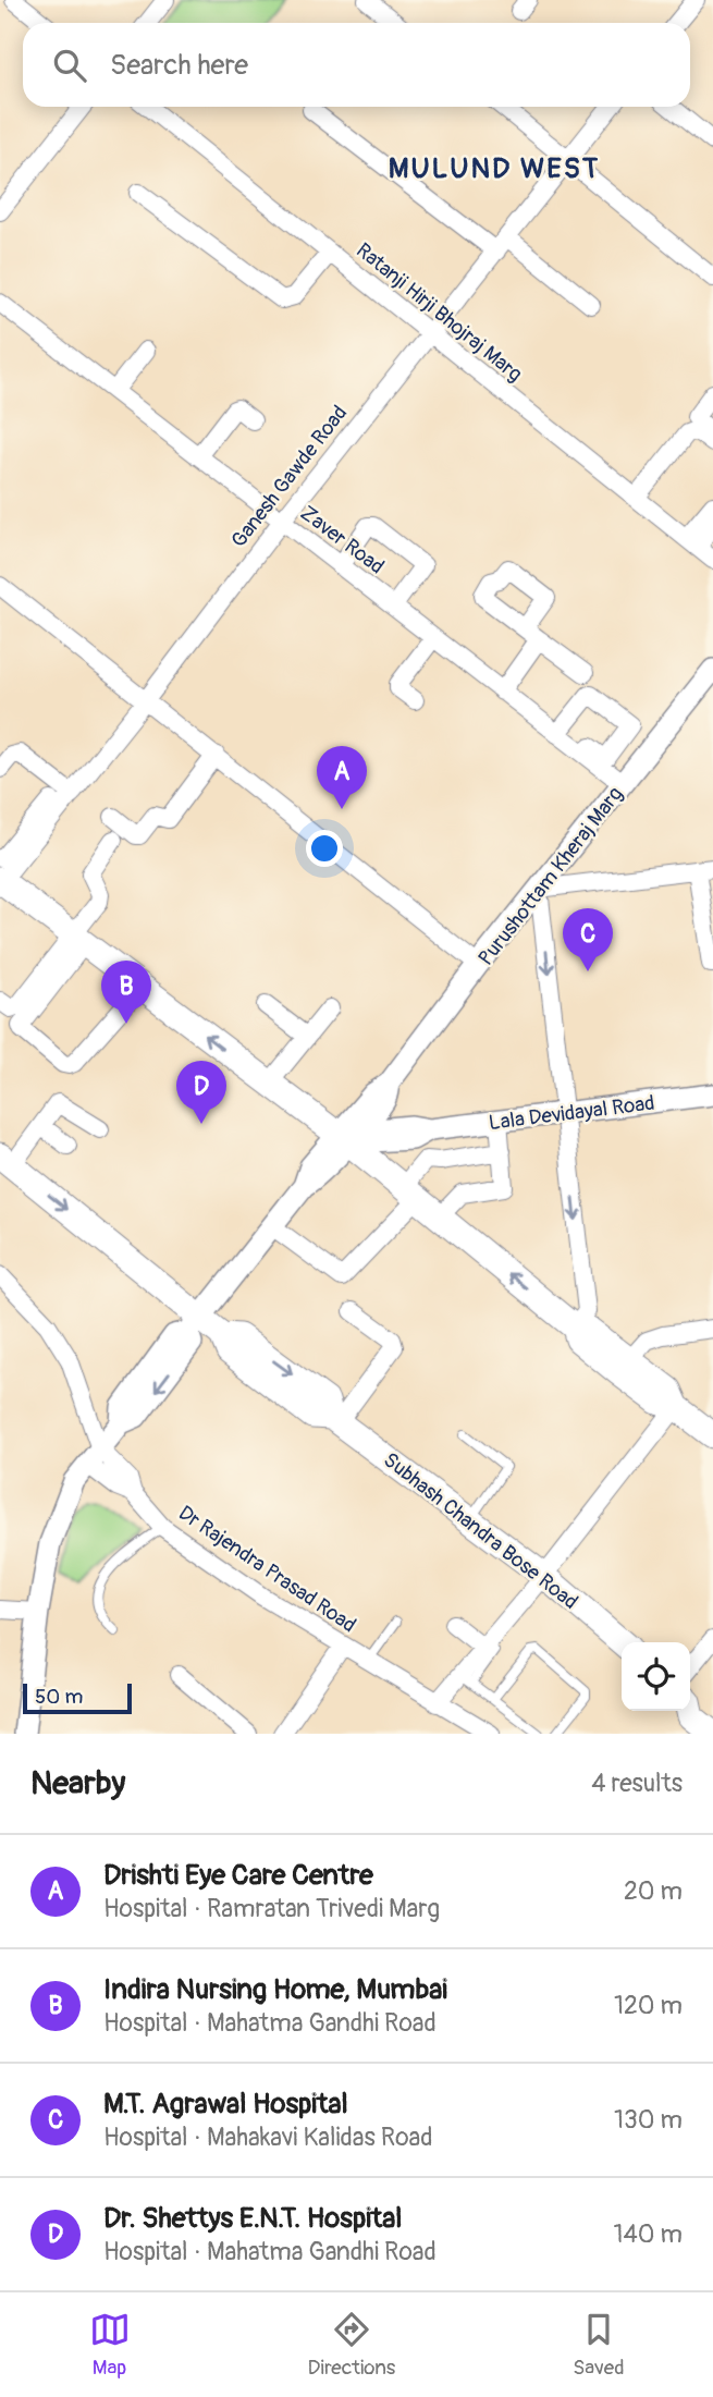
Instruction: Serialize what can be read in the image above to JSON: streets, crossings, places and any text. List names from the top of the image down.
{
  "streets": {
    "main road": ["Subhash Chandra Bose Road"],
    "street": [
      "Ratanji Hirji Bhojraj Marg",
      "Ganesh Gawde Road",
      "Zaver Road",
      "Purushottam Kheraj Marg",
      "Lala Devidayal Road",
      "Dr Rajendra Prasad Road"
    ]
  },
  "crossings": [
    ["Ratanji Hirji Bhojraj Marg", "Ganesh Gawde Road"],
    ["Ganesh Gawde Road", "Zaver Road"],
    ["Zaver Road", "Purushottam Kheraj Marg"],
    ["Purushottam Kheraj Marg", "Lala Devidayal Road"],
    ["Purushottam Kheraj Marg", "Subhash Chandra Bose Road"],
    ["Purushottam Kheraj Marg", "Dr Rajendra Prasad Road"]
  ],
  "districts": ["MULUND WEST"],
  "scale_bar": "50 m",
  "page": {
    "search": "Search here",
    "pins": [
      "A",
      "C",
      "B",
      "D"
    ],
    "scale": "50 m",
    "heading": ["Nearby", "4 results"],
    "list": [
      {
        "mark": "A",
        "name": "Drishti Eye Care Centre",
        "note": "Hospital · Ramratan Trivedi Marg",
        "value": "20 m"
      },
      {
        "mark": "B",
        "name": "Indira Nursing Home, Mumbai",
        "note": "Hospital · Mahatma Gandhi Road",
        "value": "120 m"
      },
      {
        "mark": "C",
        "name": "M.T. Agrawal Hospital",
        "note": "Hospital · Mahakavi Kalidas Road",
        "value": "130 m"
      },
      {
        "mark": "D",
        "name": "Dr. Shettys E.N.T. Hospital",
        "note": "Hospital · Mahatma Gandhi Road",
        "value": "140 m"
      }
    ],
    "nav": ["Map", "Directions", "Saved"]
  }
}
